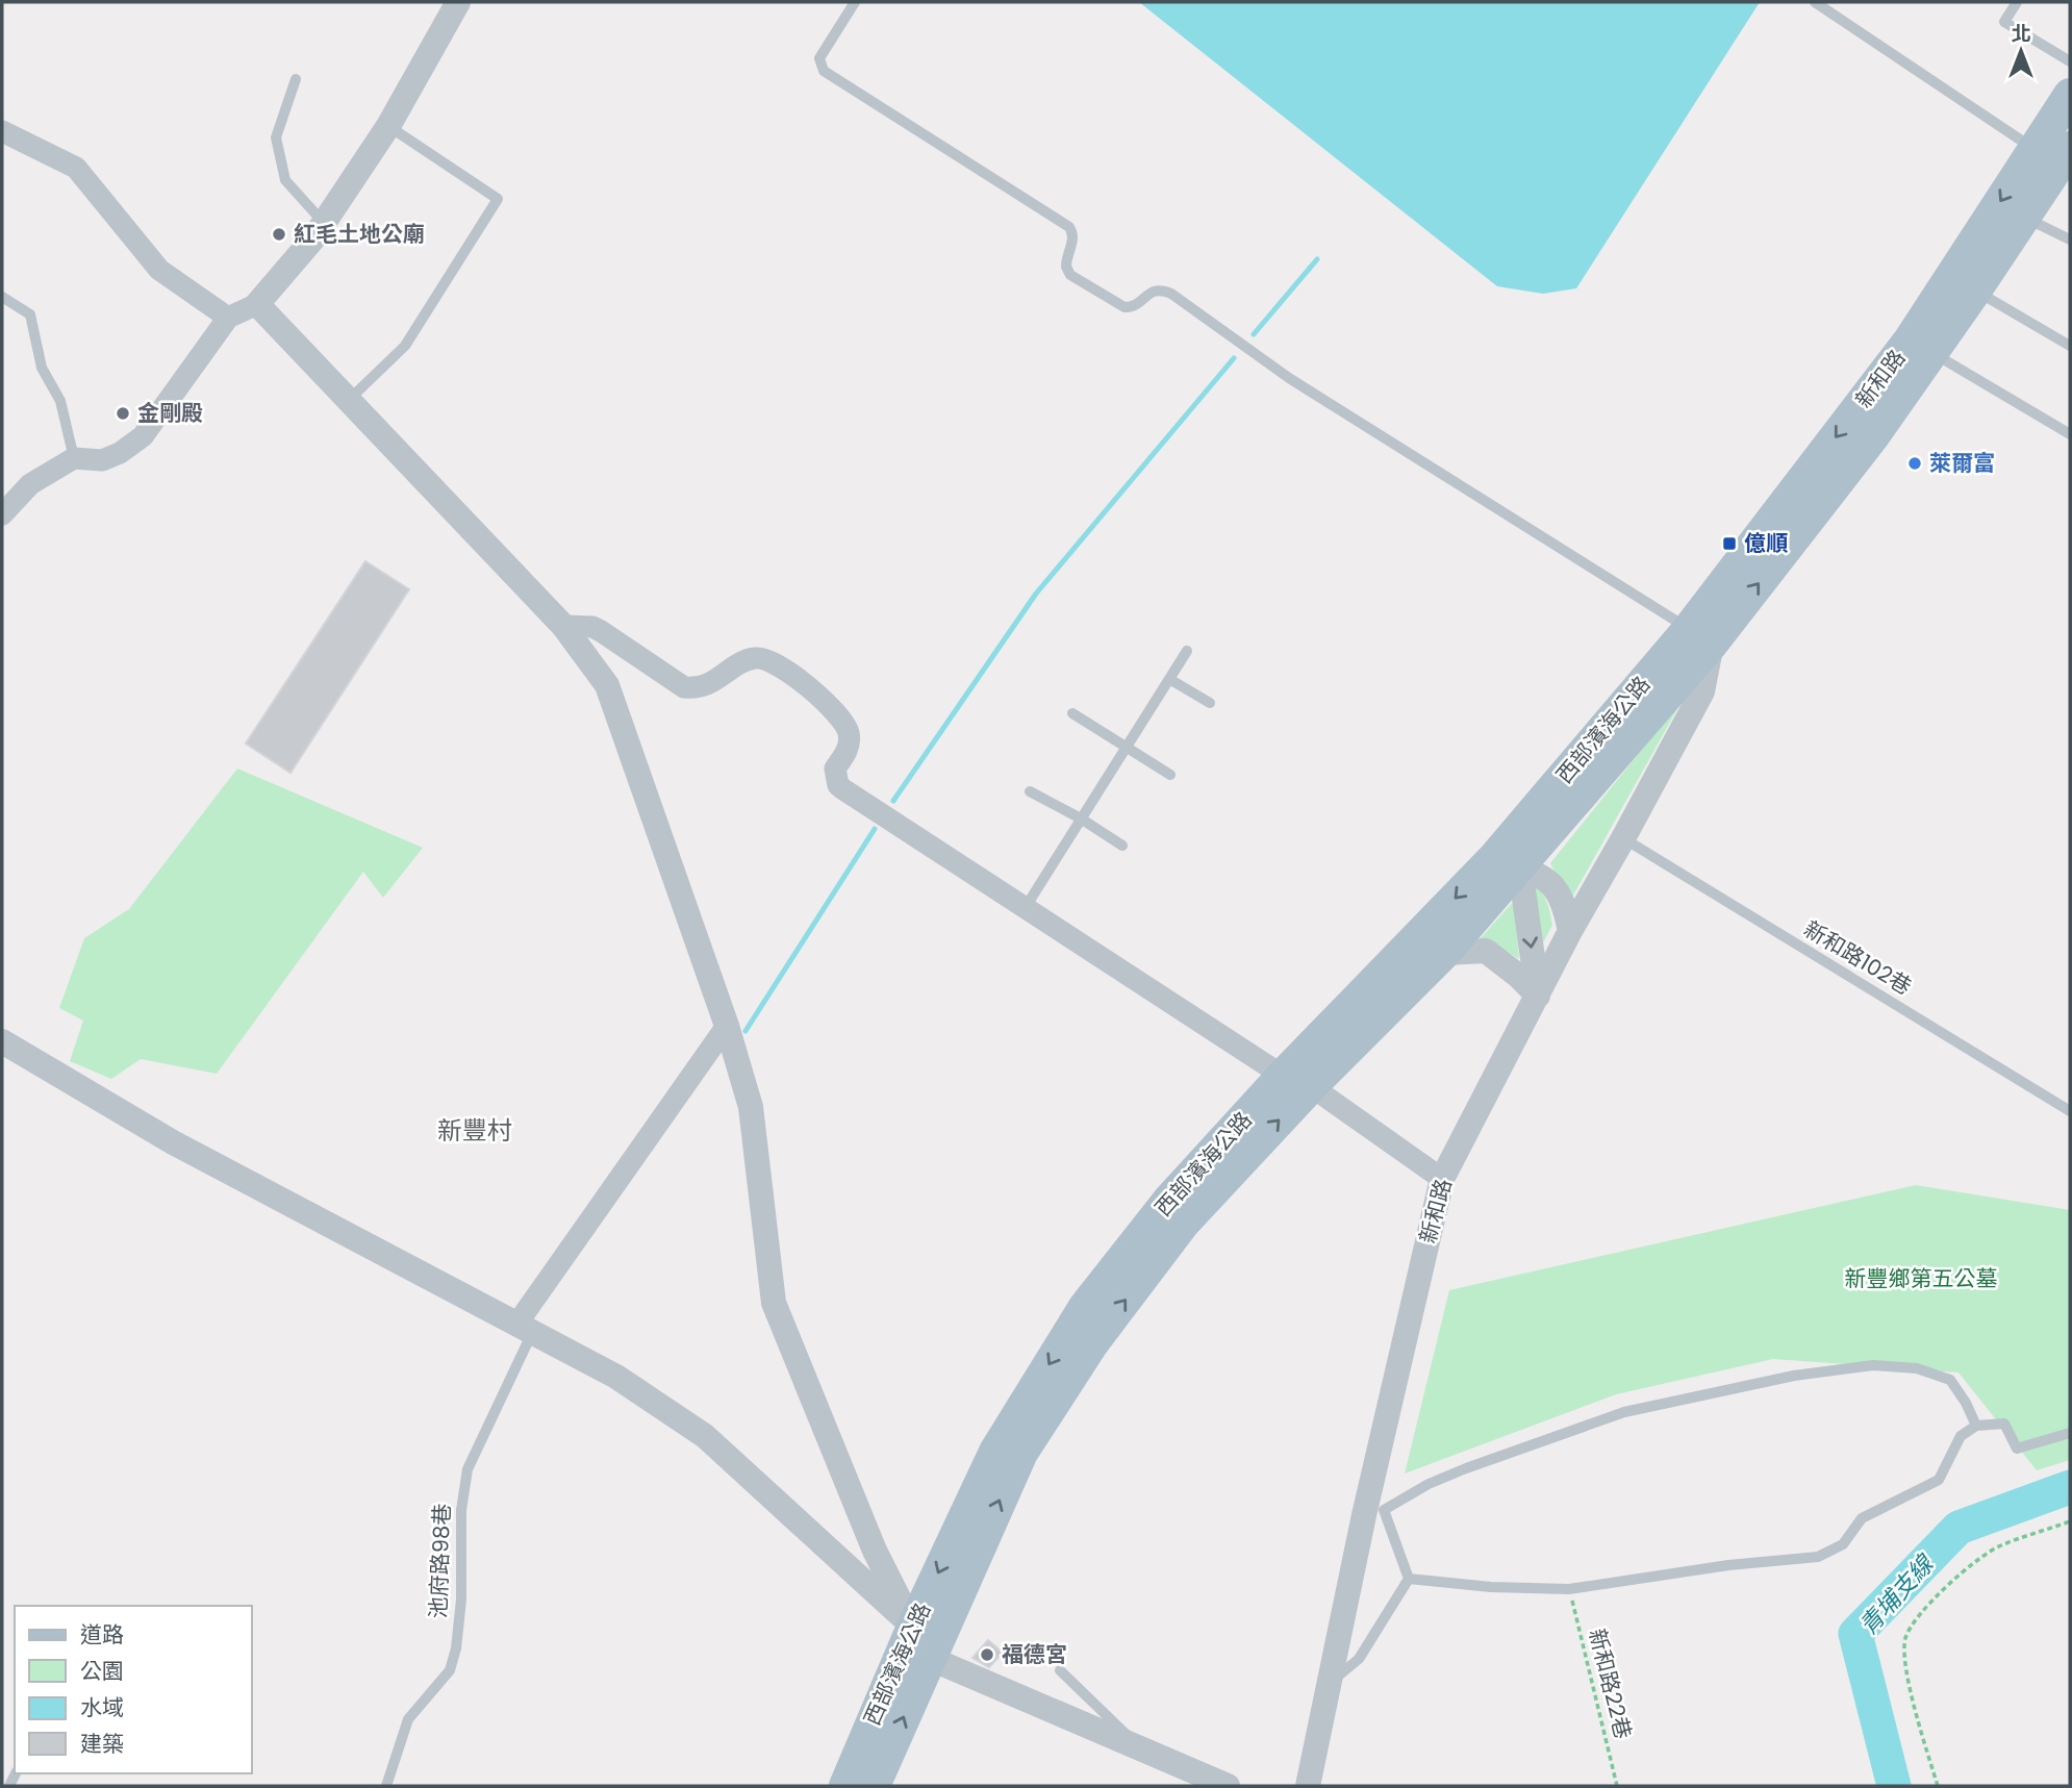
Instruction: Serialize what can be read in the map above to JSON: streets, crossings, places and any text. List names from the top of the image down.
{
  "streets": {
    "main road": ["新和路", "西部濱海公路"],
    "lane": ["新和路102巷", "池府路98巷"],
    "path": ["新和路22巷"]
  },
  "crossings": [
    ["新和路", "西部濱海公路"],
    ["新和路", "新和路102巷"]
  ],
  "districts": ["新豐村"],
  "water": ["青埔支線"],
  "parks": ["新豐鄉第五公墓"],
  "places": {
    "other": [
      "紅毛土地公廟",
      "金剛殿",
      "萊爾富",
      "福德宮"
    ],
    "transit": ["億順"]
  },
  "legend": [
    "道路",
    "公園",
    "水域",
    "建築"
  ],
  "north": "top"
}
